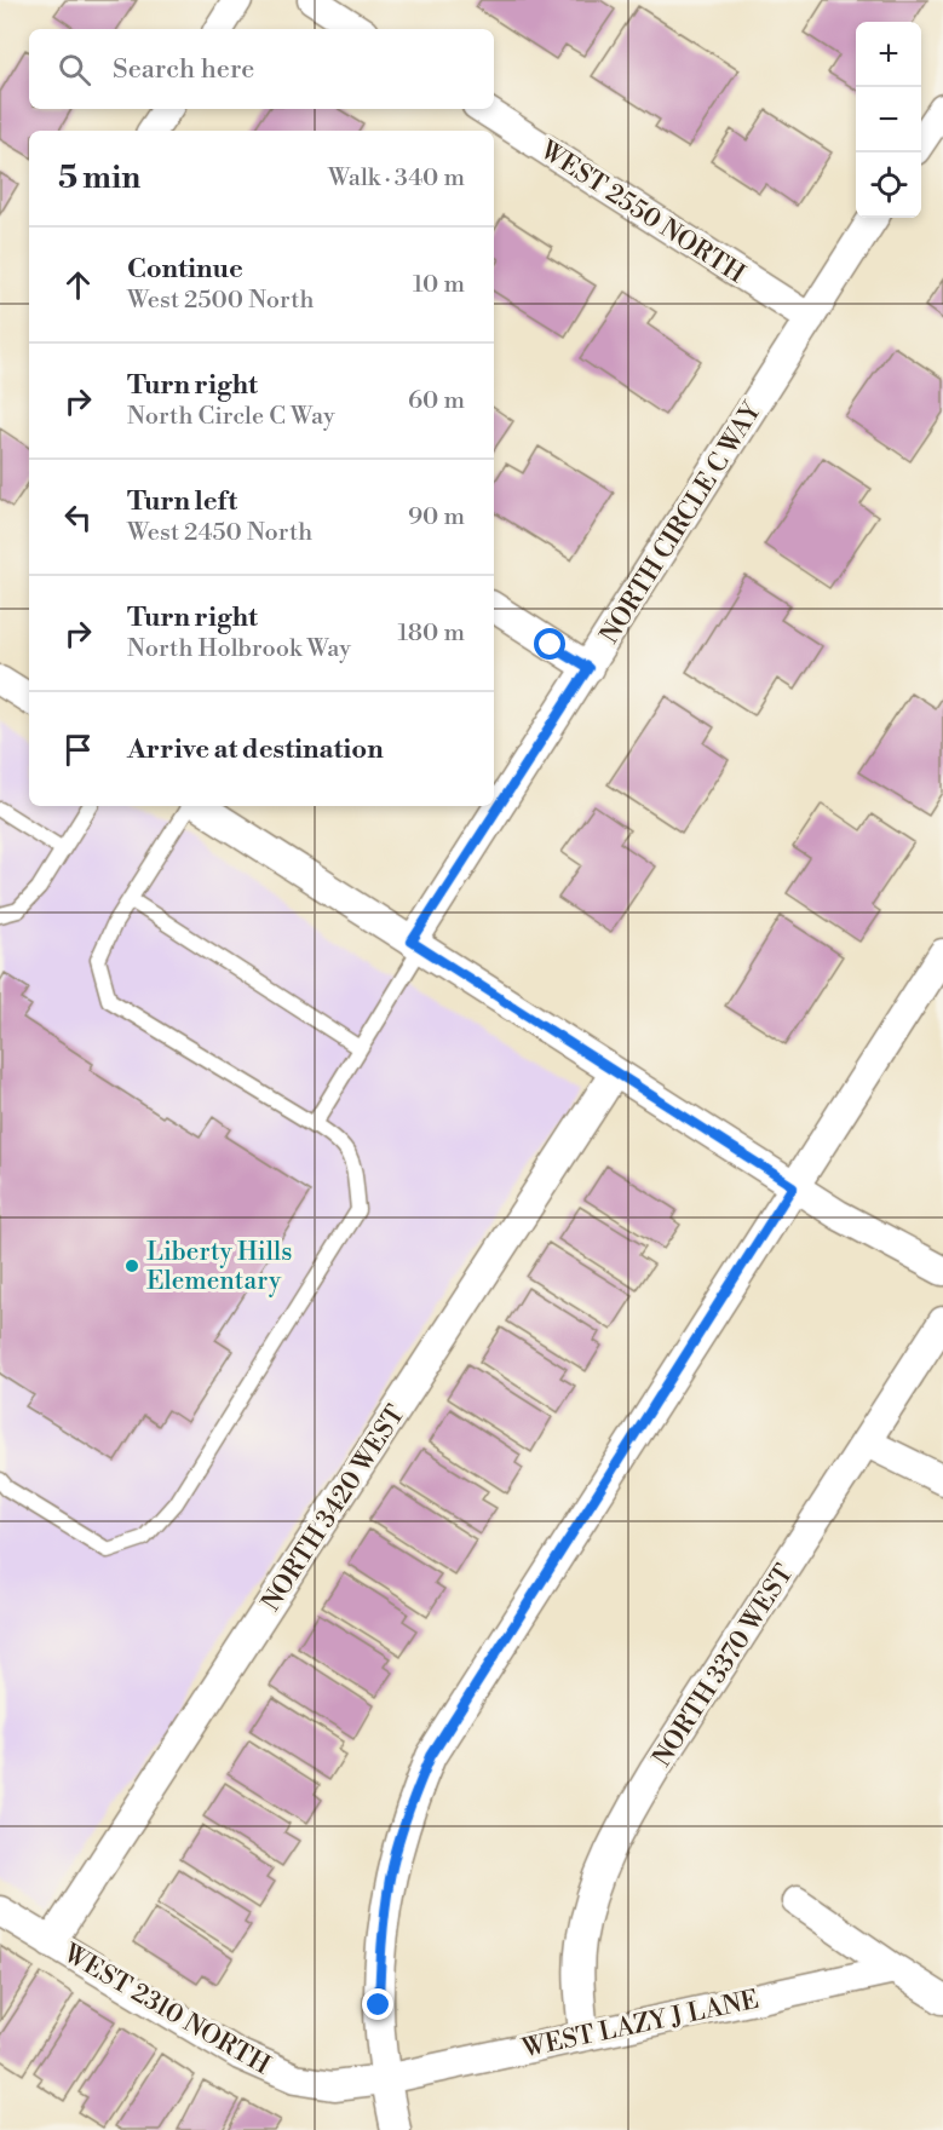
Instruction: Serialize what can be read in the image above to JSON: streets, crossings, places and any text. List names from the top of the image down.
{
  "streets": {
    "street": [
      "WEST 2550 NORTH",
      "NORTH CIRCLE C WAY",
      "NORTH 3420 WEST",
      "NORTH 3370 WEST",
      "WEST 2310 NORTH",
      "WEST LAZY J LANE"
    ]
  },
  "crossings": [
    ["WEST 2550 NORTH", "NORTH CIRCLE C WAY"],
    ["NORTH 3420 WEST", "WEST 2310 NORTH"],
    ["NORTH 3370 WEST", "WEST LAZY J LANE"],
    ["WEST 2310 NORTH", "WEST LAZY J LANE"]
  ],
  "places": ["Liberty Hills Elementary"],
  "page": {
    "map_buttons": ["+", "−"],
    "search": "Search here",
    "heading": ["5 min", "Walk · 340 m"],
    "list": [
      ["Continue", "West 2500 North", "10 m"],
      ["Turn right", "North Circle C Way", "60 m"],
      ["Turn left", "West 2450 North", "90 m"],
      ["Turn right", "North Holbrook Way", "180 m"],
      "Arrive at destination"
    ]
  }
}
